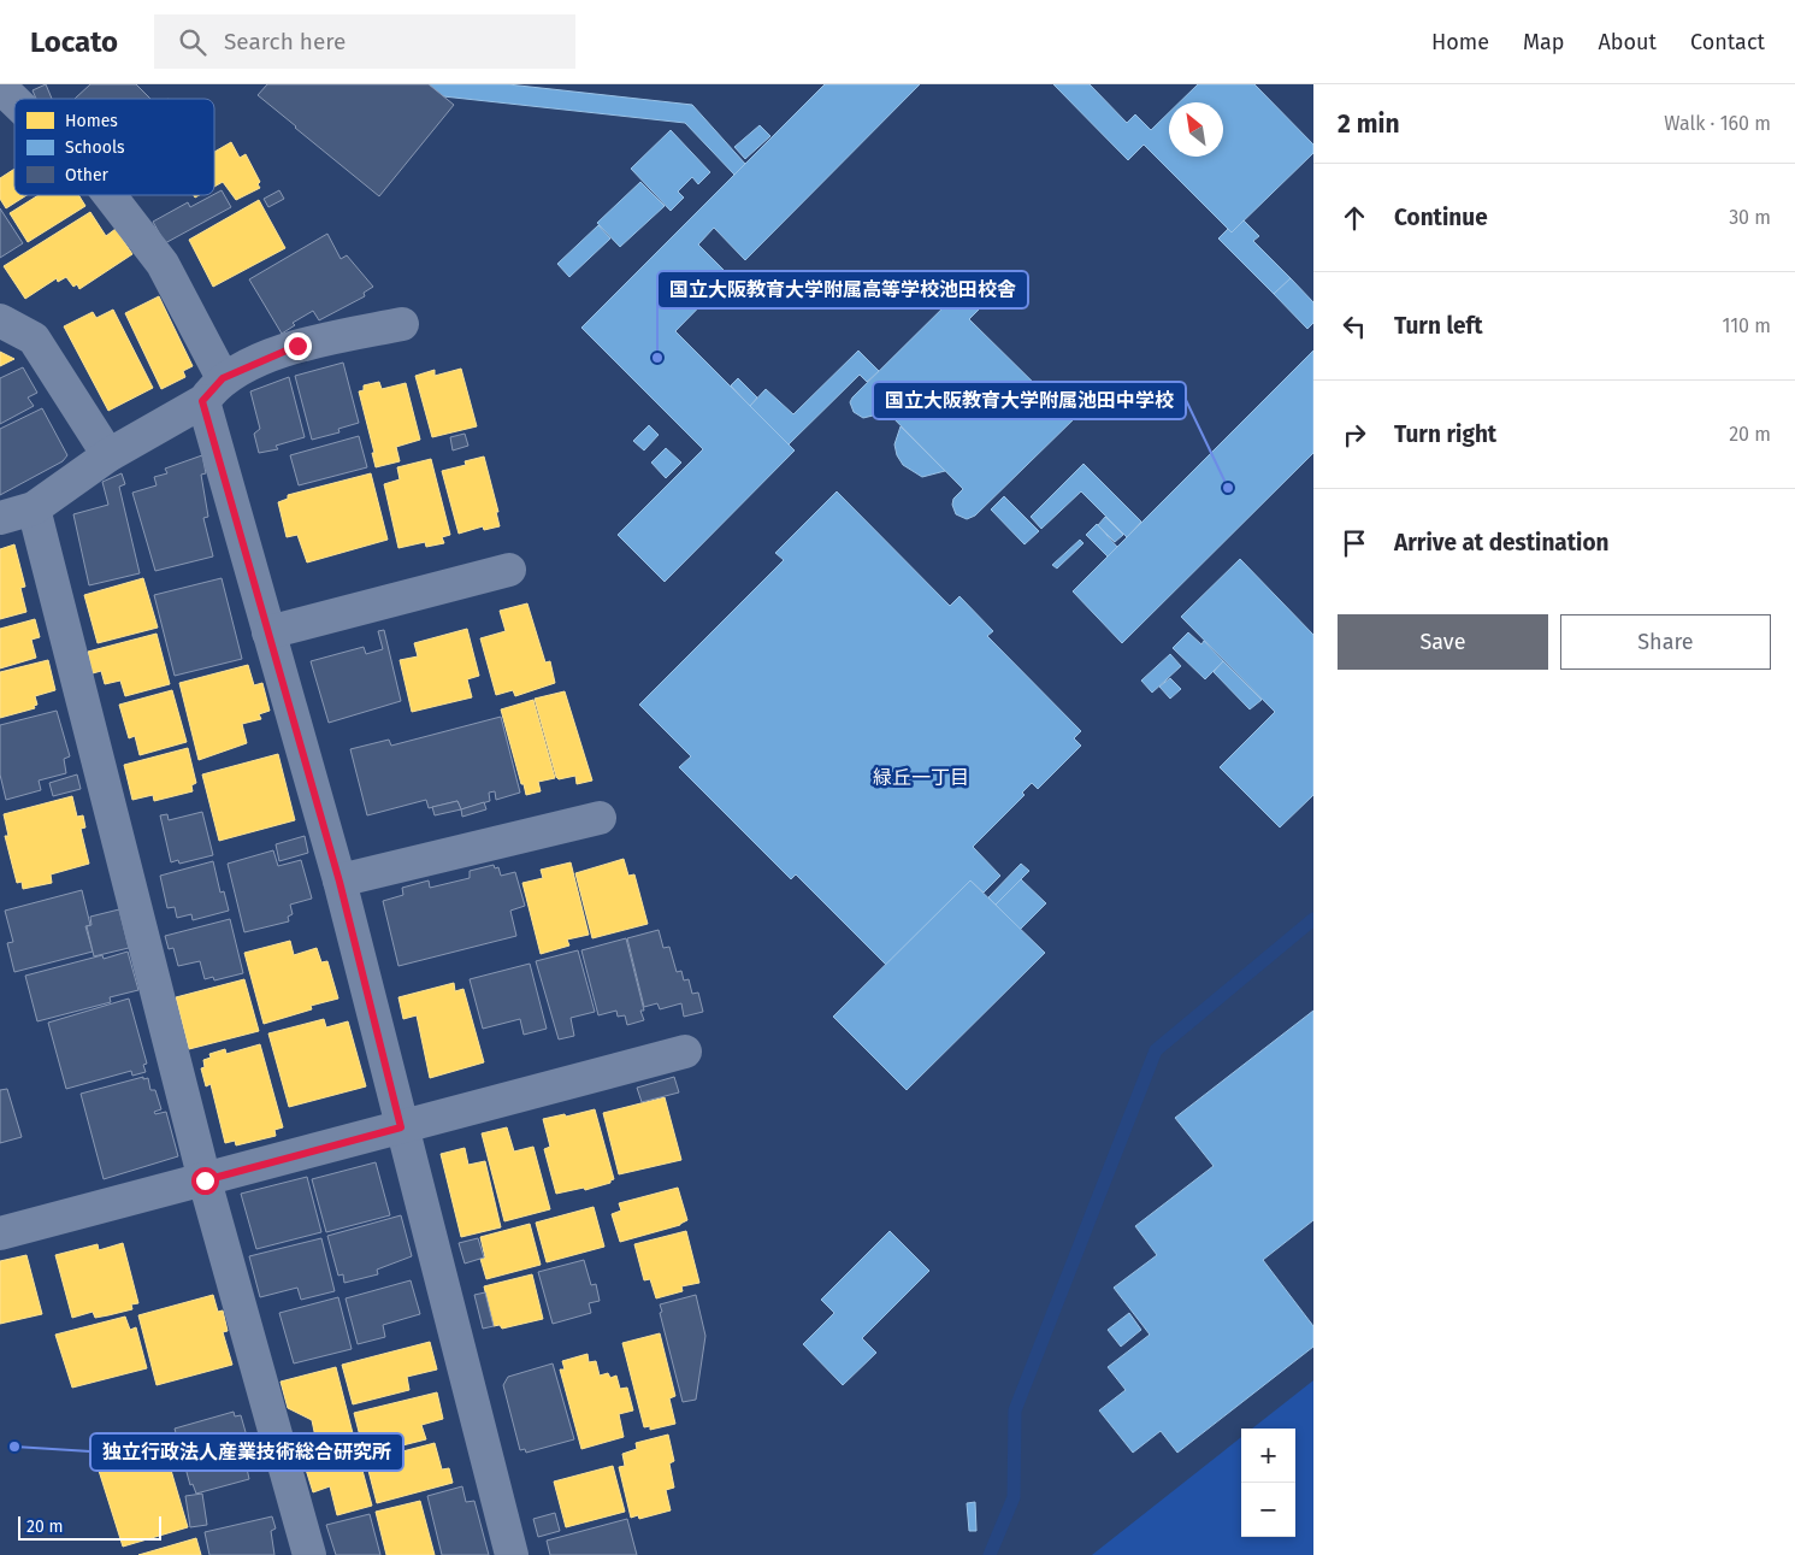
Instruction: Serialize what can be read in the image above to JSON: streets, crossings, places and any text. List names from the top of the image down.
{
  "districts": ["緑丘一丁目"],
  "places": ["国立大阪教育大学附属高等学校池田校舎", "国立大阪教育大学附属池田中学校", "独立行政法人産業技術総合研究所"],
  "legend": ["Homes", "Schools", "Other"],
  "scale_bar": "20 m",
  "north": "top left",
  "page": {
    "header": "Locato",
    "search": "Search here",
    "nav": [
      "Home",
      "Map",
      "About",
      "Contact"
    ],
    "heading": ["2 min", "Walk · 160 m"],
    "list": [
      ["Continue", "30 m"],
      ["Turn left", "110 m"],
      ["Turn right", "20 m"],
      "Arrive at destination"
    ],
    "buttons": ["Save", "Share"],
    "map_buttons": ["+", "−"],
    "scale": "20 m"
  }
}
